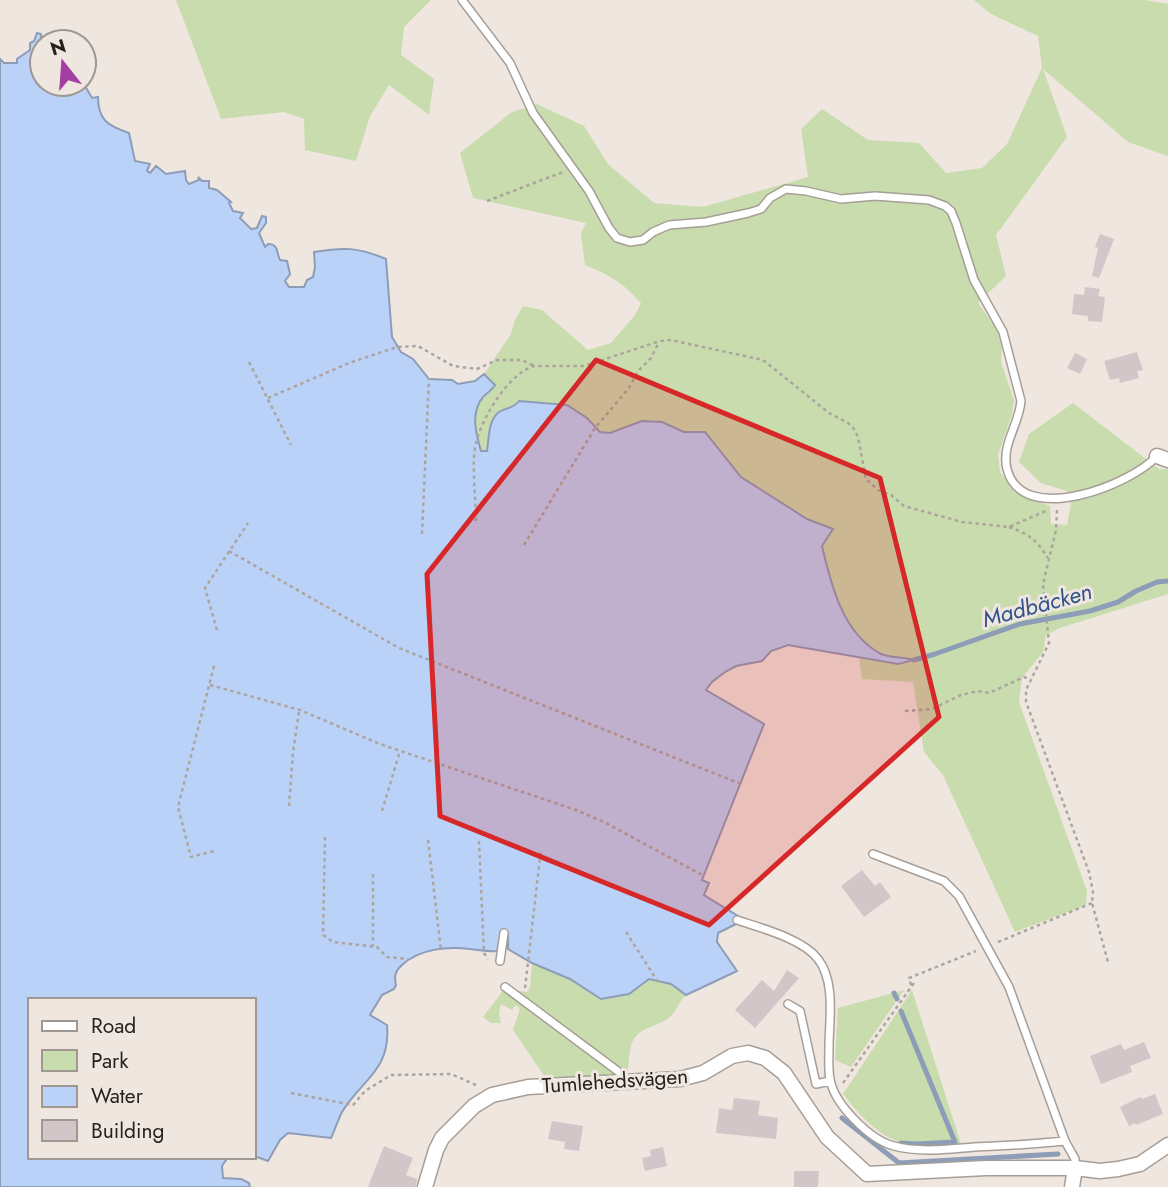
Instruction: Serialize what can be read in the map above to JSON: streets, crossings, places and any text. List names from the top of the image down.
{
  "streets": {
    "street": ["Tumlehedsvägen"]
  },
  "water": ["Madbäcken"],
  "legend": [
    "Road",
    "Park",
    "Water",
    "Building"
  ],
  "north": "top"
}
